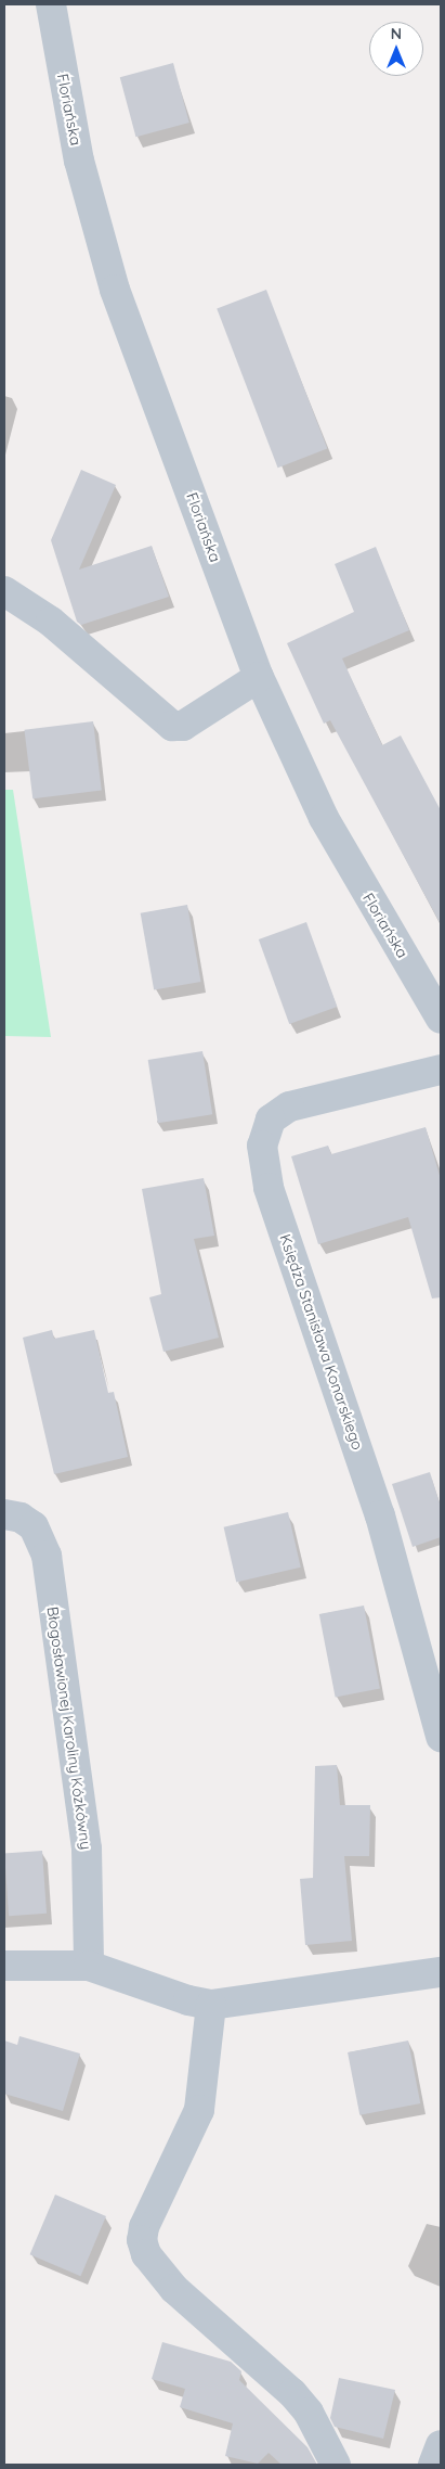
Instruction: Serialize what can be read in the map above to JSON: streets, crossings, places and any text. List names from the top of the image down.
{
  "streets": {
    "street": ["Floriańska", "Księdza Stanisława Konarskiego", "Błogosławionej Karoliny Kózkówny"]
  },
  "north": "top"
}
